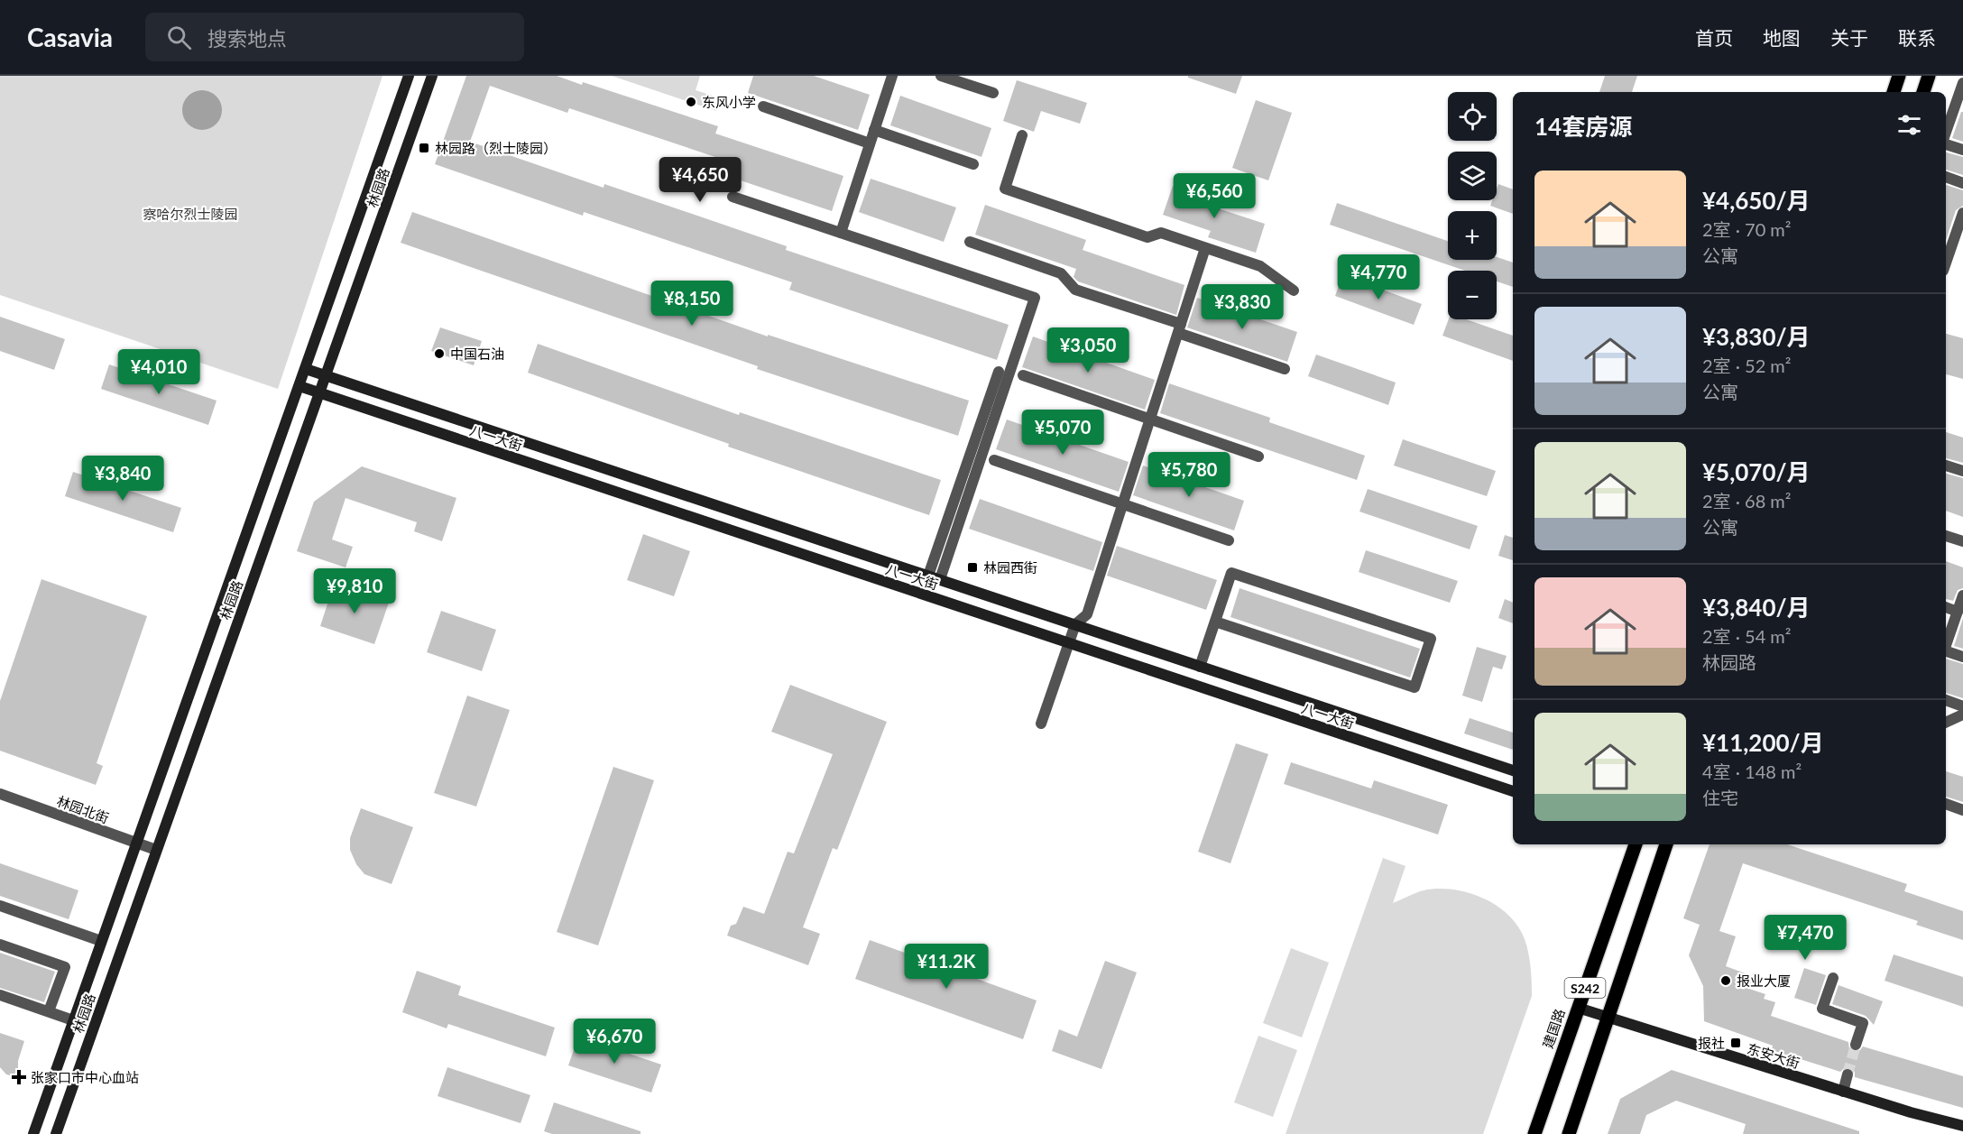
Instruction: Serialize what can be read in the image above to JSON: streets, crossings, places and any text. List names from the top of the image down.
{
  "streets": {
    "main road": [
      "林园路",
      "八一大街",
      "S242",
      "建国路",
      "东安大街"
    ],
    "street": ["林园北街"]
  },
  "crossings": [
    ["林园路", "八一大街"],
    ["林园路", "林园北街"],
    ["S242", "东安大街"],
    ["建国路", "东安大街"]
  ],
  "parks": ["察哈尔烈士陵园"],
  "places": {
    "other": ["东风小学", "中国石油", "报业大厦"],
    "transit": ["林园路（烈士陵园）", "林园西街", "报社"],
    "health": ["张家口市中心血站"]
  },
  "page": {
    "header": "Casavia",
    "search": "搜索地点",
    "nav": [
      "首页",
      "地图",
      "关于",
      "联系"
    ],
    "map_buttons": ["+", "−"],
    "heading": "14套房源",
    "price": [
      "¥4,650",
      "¥6,560",
      "¥4,770",
      "¥8,150",
      "¥3,830",
      "¥3,050",
      "¥4,010",
      "¥5,070",
      "¥5,780",
      "¥3,840",
      "¥9,810",
      "¥7,470",
      "¥11.2K",
      "¥6,670"
    ],
    "list": [
      {
        "name": "¥4,650/月",
        "note": "2室 · 70 m² · 公寓"
      },
      {
        "name": "¥3,830/月",
        "note": "2室 · 52 m² · 公寓"
      },
      {
        "name": "¥5,070/月",
        "note": "2室 · 68 m² · 公寓"
      },
      {
        "name": "¥3,840/月",
        "note": "2室 · 54 m² · 林园路"
      },
      {
        "name": "¥11,200/月",
        "note": "4室 · 148 m² · 住宅"
      }
    ]
  }
}
